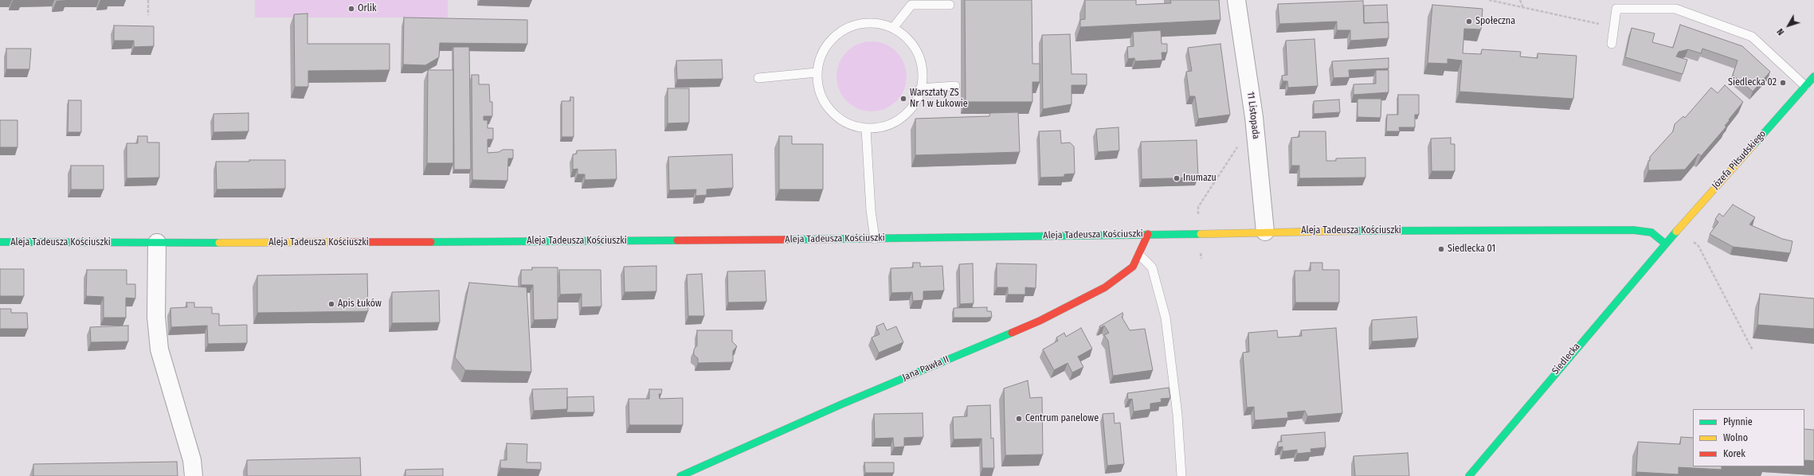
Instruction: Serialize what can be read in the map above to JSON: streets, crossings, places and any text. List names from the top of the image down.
{
  "streets": {
    "street": [
      "11 Listopada",
      "Józefa Piłsudskiego",
      "Aleja Tadeusza Kościuszki",
      "Siedlecka",
      "Jana Pawła II"
    ]
  },
  "crossings": [
    ["11 Listopada", "Aleja Tadeusza Kościuszki"],
    ["Józefa Piłsudskiego", "Aleja Tadeusza Kościuszki"],
    ["Józefa Piłsudskiego", "Siedlecka"],
    ["Aleja Tadeusza Kościuszki", "Siedlecka"],
    ["Aleja Tadeusza Kościuszki", "Jana Pawła II"]
  ],
  "places": [
    "Orlik",
    "Społeczna",
    "Siedlecka 02",
    "Warsztaty ZS Nr 1 w Łukowie",
    "Inumazu",
    "Siedlecka 01",
    "Apis Łuków",
    "Centrum panelowe"
  ],
  "legend": ["Płynnie", "Wolno", "Korek"],
  "north": "bottom left"
}
